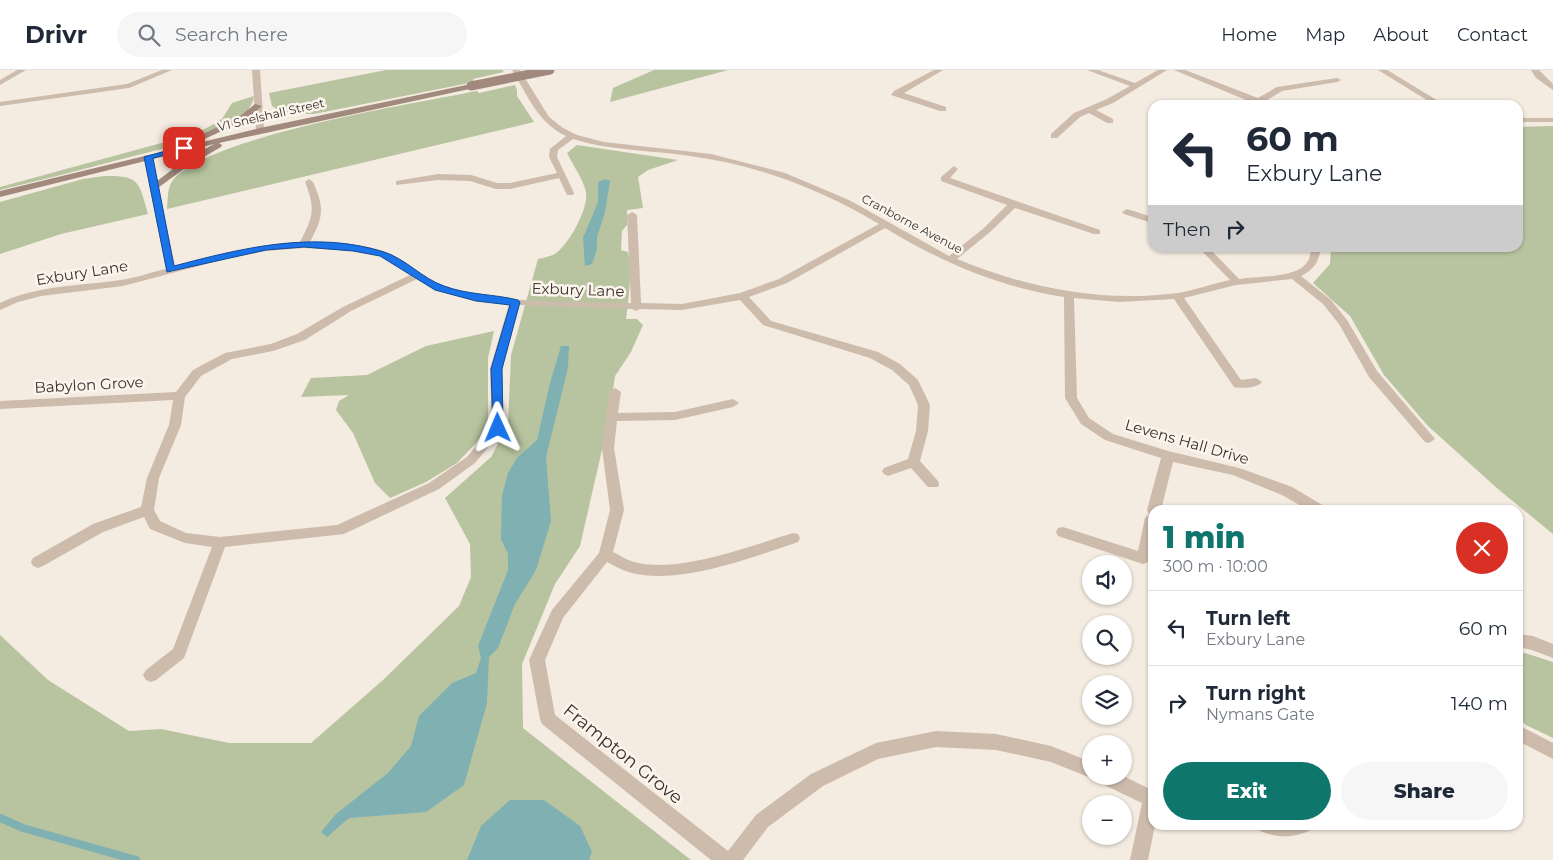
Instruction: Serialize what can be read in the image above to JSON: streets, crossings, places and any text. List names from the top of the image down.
{
  "streets": {
    "street": [
      "V1 Snelshall Street",
      "Cranborne Avenue",
      "Exbury Lane",
      "Babylon Grove",
      "Levens Hall Drive",
      "Frampton Grove"
    ]
  },
  "crossings": [
    ["Cranborne Avenue", "Exbury Lane"],
    ["Cranborne Avenue", "Levens Hall Drive"]
  ],
  "page": {
    "header": "Drivr",
    "search": "Search here",
    "nav": [
      "Home",
      "Map",
      "About",
      "Contact"
    ],
    "turn": ["60 m", "Exbury Lane"],
    "then": "Then",
    "heading": ["1 min", "300 m · 10:00"],
    "map_buttons": ["+", "−"],
    "list": [
      {
        "name": "Turn left",
        "note": "Exbury Lane",
        "value": "60 m"
      },
      {
        "name": "Turn right",
        "note": "Nymans Gate",
        "value": "140 m"
      }
    ],
    "buttons": ["Exit", "Share"]
  }
}
